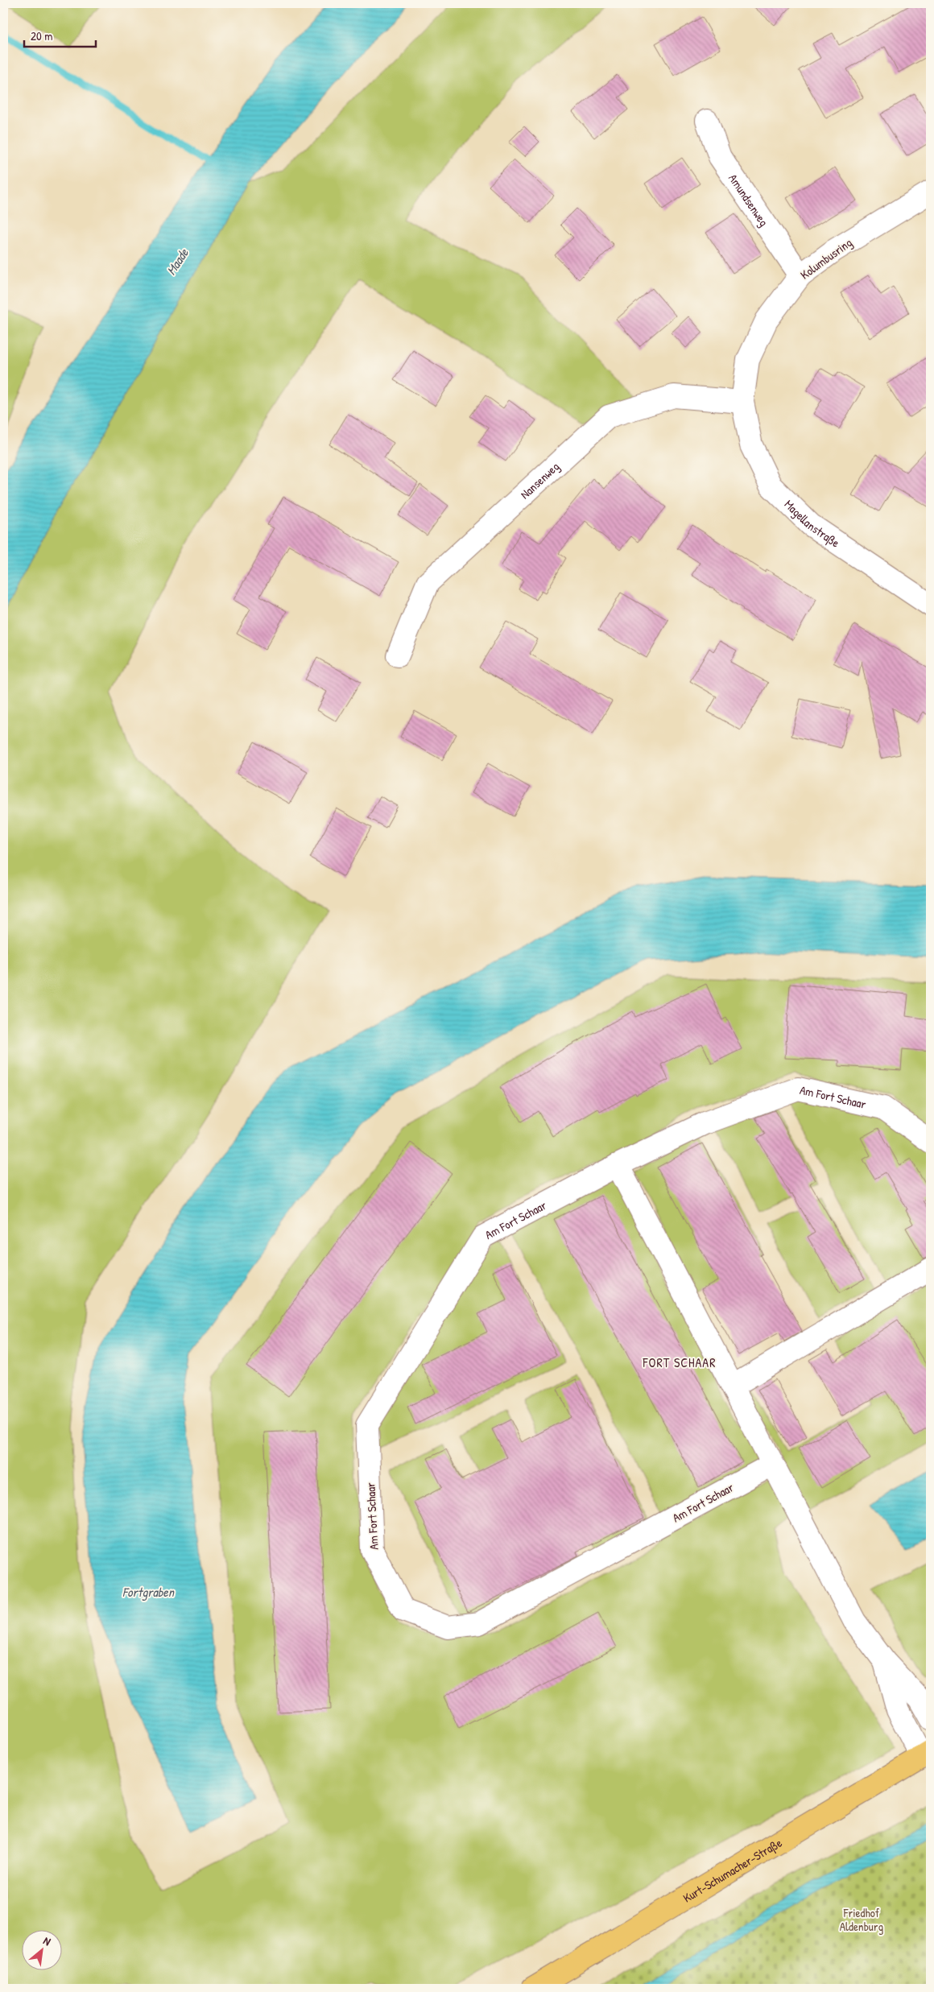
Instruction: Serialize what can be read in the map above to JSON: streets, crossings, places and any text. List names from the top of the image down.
{
  "streets": {
    "main road": ["Kurt-Schumacher-Straße"],
    "street": [
      "Amundsenweg",
      "Kolumbusring",
      "Nansenweg",
      "Magellanstraße",
      "Am Fort Schaar"
    ]
  },
  "crossings": [
    ["Amundsenweg", "Kolumbusring"],
    ["Kolumbusring", "Nansenweg"],
    ["Kolumbusring", "Magellanstraße"],
    ["Nansenweg", "Magellanstraße"]
  ],
  "districts": ["FORT SCHAAR"],
  "water": ["Maade", "Fortgraben"],
  "parks": ["Friedhof Aldenburg"],
  "scale_bar": "20 m",
  "north": "top right"
}
